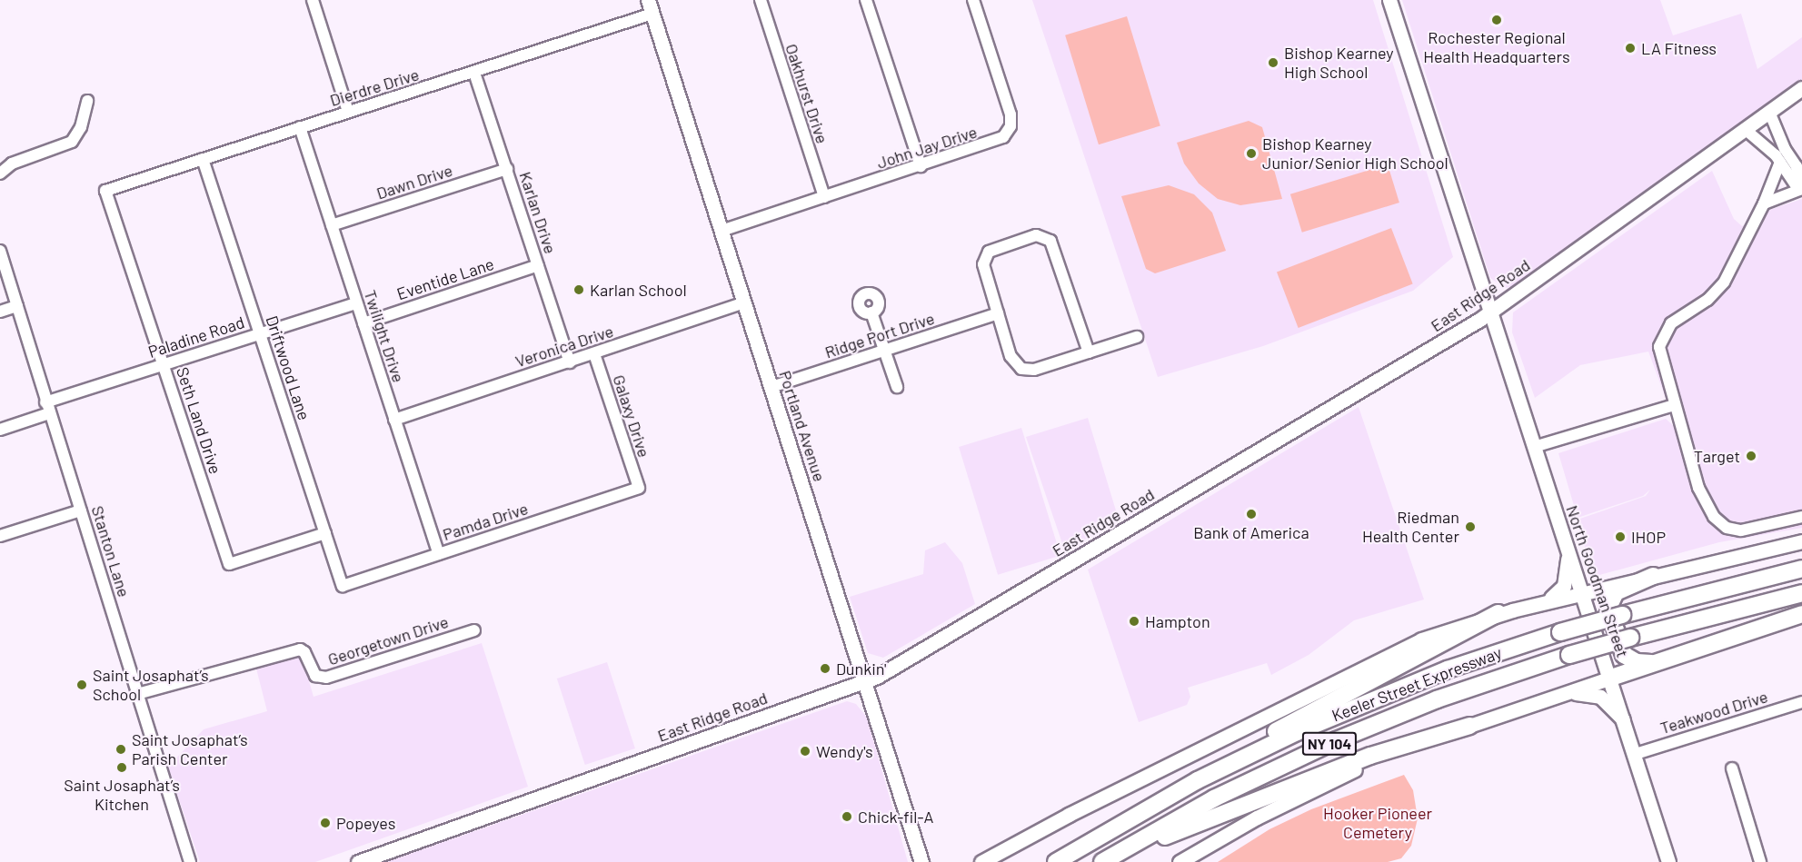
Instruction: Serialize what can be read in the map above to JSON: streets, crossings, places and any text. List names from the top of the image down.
{
  "streets": {
    "highway": ["Keeler Street Expressway", "NY 104"],
    "main road": ["East Ridge Road", "Portland Avenue", "North Goodman Street"],
    "street": [
      "Dierdre Drive",
      "Oakhurst Drive",
      "John Jay Drive",
      "Dawn Drive",
      "Karlan Drive",
      "Eventide Lane",
      "Ridge Port Drive",
      "Twilight Drive",
      "Paladine Road",
      "Veronica Drive",
      "Driftwood Lane",
      "Galaxy Drive",
      "Seth Land Drive",
      "Pamda Drive",
      "Stanton Lane",
      "Georgetown Drive",
      "Teakwood Drive"
    ]
  },
  "crossings": [
    ["Dierdre Drive", "Karlan Drive"],
    ["Dierdre Drive", "Twilight Drive"],
    ["Dierdre Drive", "Driftwood Lane"],
    ["Dierdre Drive", "Seth Land Drive"],
    ["Dierdre Drive", "Portland Avenue"],
    ["Oakhurst Drive", "John Jay Drive"],
    ["John Jay Drive", "Portland Avenue"],
    ["Dawn Drive", "Karlan Drive"],
    ["Dawn Drive", "Twilight Drive"],
    ["Karlan Drive", "Eventide Lane"],
    ["Karlan Drive", "Veronica Drive"],
    ["Eventide Lane", "Twilight Drive"],
    ["East Ridge Road", "Portland Avenue"],
    ["East Ridge Road", "North Goodman Street"],
    ["Ridge Port Drive", "Portland Avenue"],
    ["Twilight Drive", "Paladine Road"],
    ["Twilight Drive", "Veronica Drive"],
    ["Twilight Drive", "Pamda Drive"],
    ["Paladine Road", "Driftwood Lane"],
    ["Paladine Road", "Seth Land Drive"],
    ["Paladine Road", "Stanton Lane"],
    ["Veronica Drive", "Galaxy Drive"],
    ["Veronica Drive", "Portland Avenue"],
    ["Driftwood Lane", "Seth Land Drive"],
    ["Driftwood Lane", "Pamda Drive"],
    ["Galaxy Drive", "Pamda Drive"],
    ["Stanton Lane", "Georgetown Drive"],
    ["North Goodman Street", "Teakwood Drive"]
  ],
  "parks": ["Hooker Pioneer Cemetery"],
  "places": [
    "Rochester Regional Health Headquarters",
    "LA Fitness",
    "Bishop Kearney High School",
    "Bishop Kearney Junior/Senior High School",
    "Karlan School",
    "Target",
    "Bank of America",
    "Riedman Health Center",
    "IHOP",
    "Hampton",
    "Dunkin'",
    "Saint Josaphat’s School",
    "Saint Josaphat’s Parish Center",
    "Wendy's",
    "Saint Josaphat’s Kitchen",
    "Chick-fil-A",
    "Popeyes"
  ]
}
